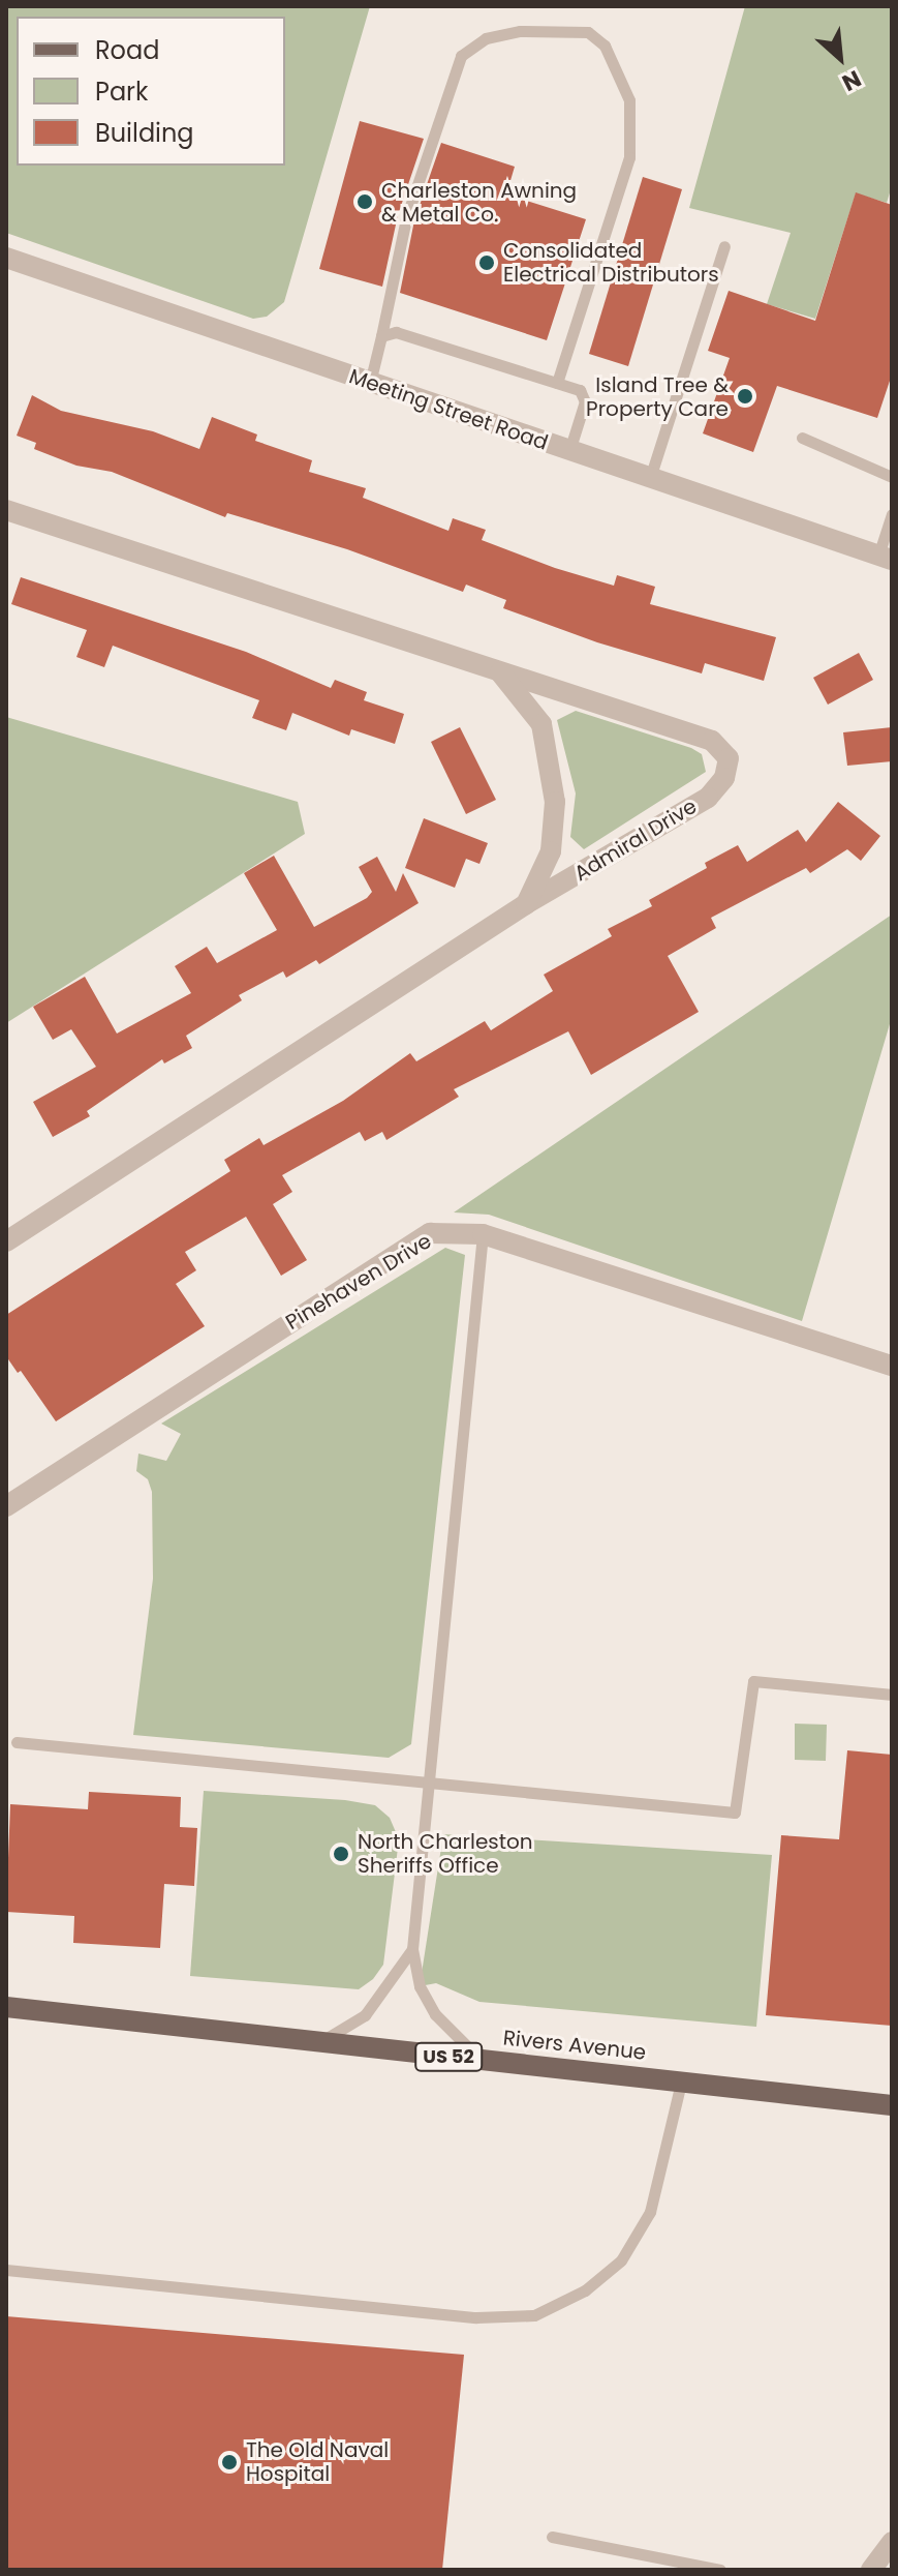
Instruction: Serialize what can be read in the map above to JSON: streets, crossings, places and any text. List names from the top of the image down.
{
  "streets": {
    "main road": ["Rivers Avenue", "US 52"],
    "street": ["Meeting Street Road", "Admiral Drive", "Pinehaven Drive"]
  },
  "places": [
    "Charleston Awning & Metal Co.",
    "Consolidated Electrical Distributors",
    "Island Tree & Property Care",
    "North Charleston Sheriffs Office",
    "The Old Naval Hospital"
  ],
  "legend": ["Road", "Park", "Building"],
  "north": "bottom right"
}
